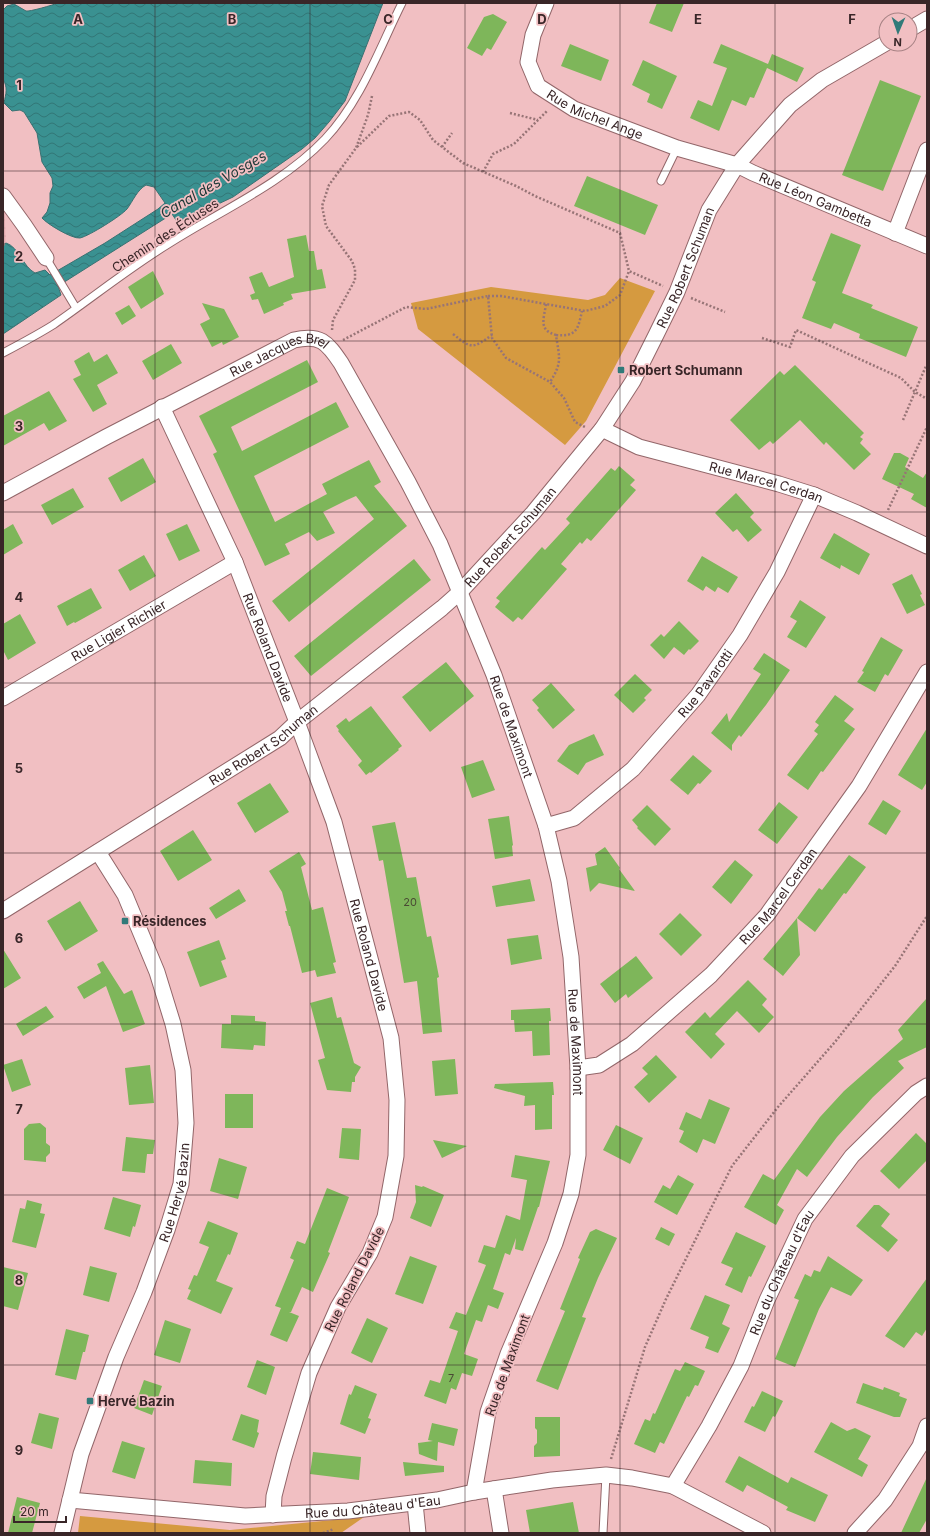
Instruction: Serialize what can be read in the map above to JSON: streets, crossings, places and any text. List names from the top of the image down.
{
  "streets": {
    "street": [
      "Rue Michel Ange",
      "Rue Léon Gambetta",
      "Rue Robert Schuman",
      "Rue Jacques Brel",
      "Rue Marcel Cerdan",
      "Rue Ligier Richier",
      "Rue Roland Davide",
      "Rue Pavarotti",
      "Rue de Maximont",
      "Rue Hervé Bazin",
      "Rue du Château d'Eau"
    ],
    "lane": ["Chemin des Écluses"]
  },
  "crossings": [
    ["Rue Michel Ange", "Rue Léon Gambetta"],
    ["Rue Michel Ange", "Rue Robert Schuman"],
    ["Rue Léon Gambetta", "Rue Robert Schuman"],
    ["Rue Robert Schuman", "Rue Jacques Brel"],
    ["Rue Robert Schuman", "Rue Marcel Cerdan"],
    ["Rue Robert Schuman", "Rue Roland Davide"],
    ["Rue Robert Schuman", "Rue de Maximont"],
    ["Rue Robert Schuman", "Rue Hervé Bazin"],
    ["Rue Jacques Brel", "Rue Roland Davide"],
    ["Rue Jacques Brel", "Rue de Maximont"],
    ["Rue Marcel Cerdan", "Rue Pavarotti"],
    ["Rue Marcel Cerdan", "Rue de Maximont"],
    ["Rue Ligier Richier", "Rue Roland Davide"],
    ["Rue Roland Davide", "Rue du Château d'Eau"],
    ["Rue Pavarotti", "Rue de Maximont"],
    ["Rue de Maximont", "Rue du Château d'Eau"],
    ["Rue Hervé Bazin", "Rue du Château d'Eau"]
  ],
  "water": ["Canal des Vosges"],
  "places": {
    "transit": ["Robert Schumann", "Résidences", "Hervé Bazin"]
  },
  "house_numbers": ["20", "7"],
  "scale_bar": "20 m",
  "north": "bottom",
  "grid": {
    "columns": [
      "A",
      "B",
      "C",
      "D",
      "E",
      "F"
    ],
    "rows": [
      "1",
      "2",
      "3",
      "4",
      "5",
      "6",
      "7",
      "8",
      "9"
    ]
  }
}
